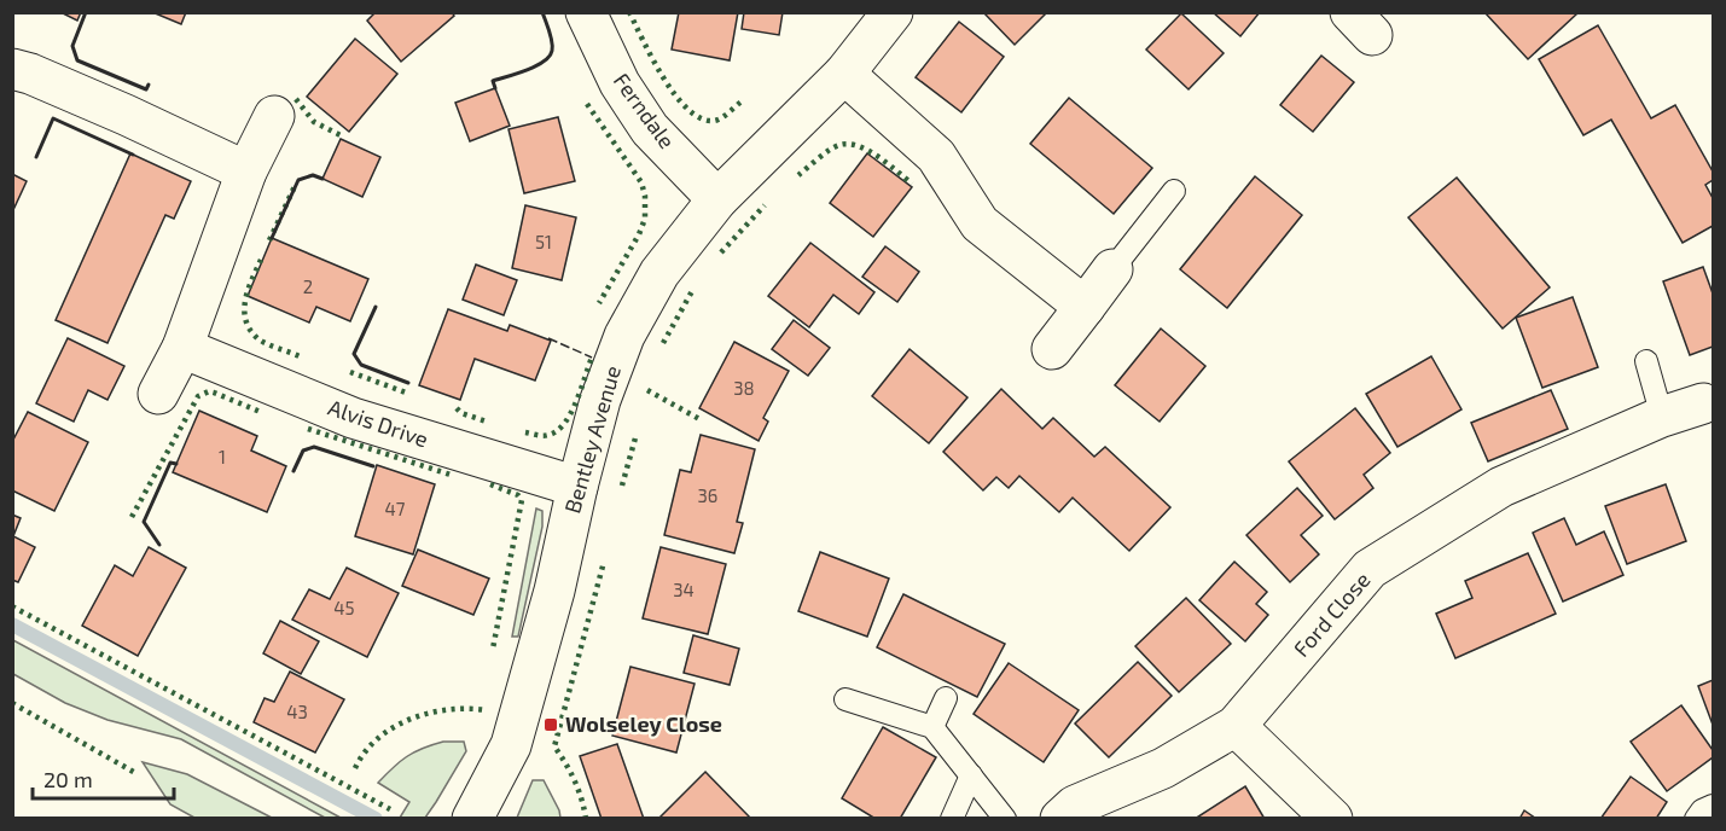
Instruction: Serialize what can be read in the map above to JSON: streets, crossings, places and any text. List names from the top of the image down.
{
  "streets": {
    "street": [
      "Ferndale",
      "Alvis Drive",
      "Bentley Avenue",
      "Ford Close"
    ]
  },
  "crossings": [
    ["Ferndale", "Bentley Avenue"],
    ["Alvis Drive", "Bentley Avenue"]
  ],
  "places": {
    "transit": ["Wolseley Close"]
  },
  "house_numbers": [
    "51",
    "2",
    "38",
    "1",
    "36",
    "47",
    "34",
    "45",
    "43"
  ],
  "scale_bar": "20 m"
}
